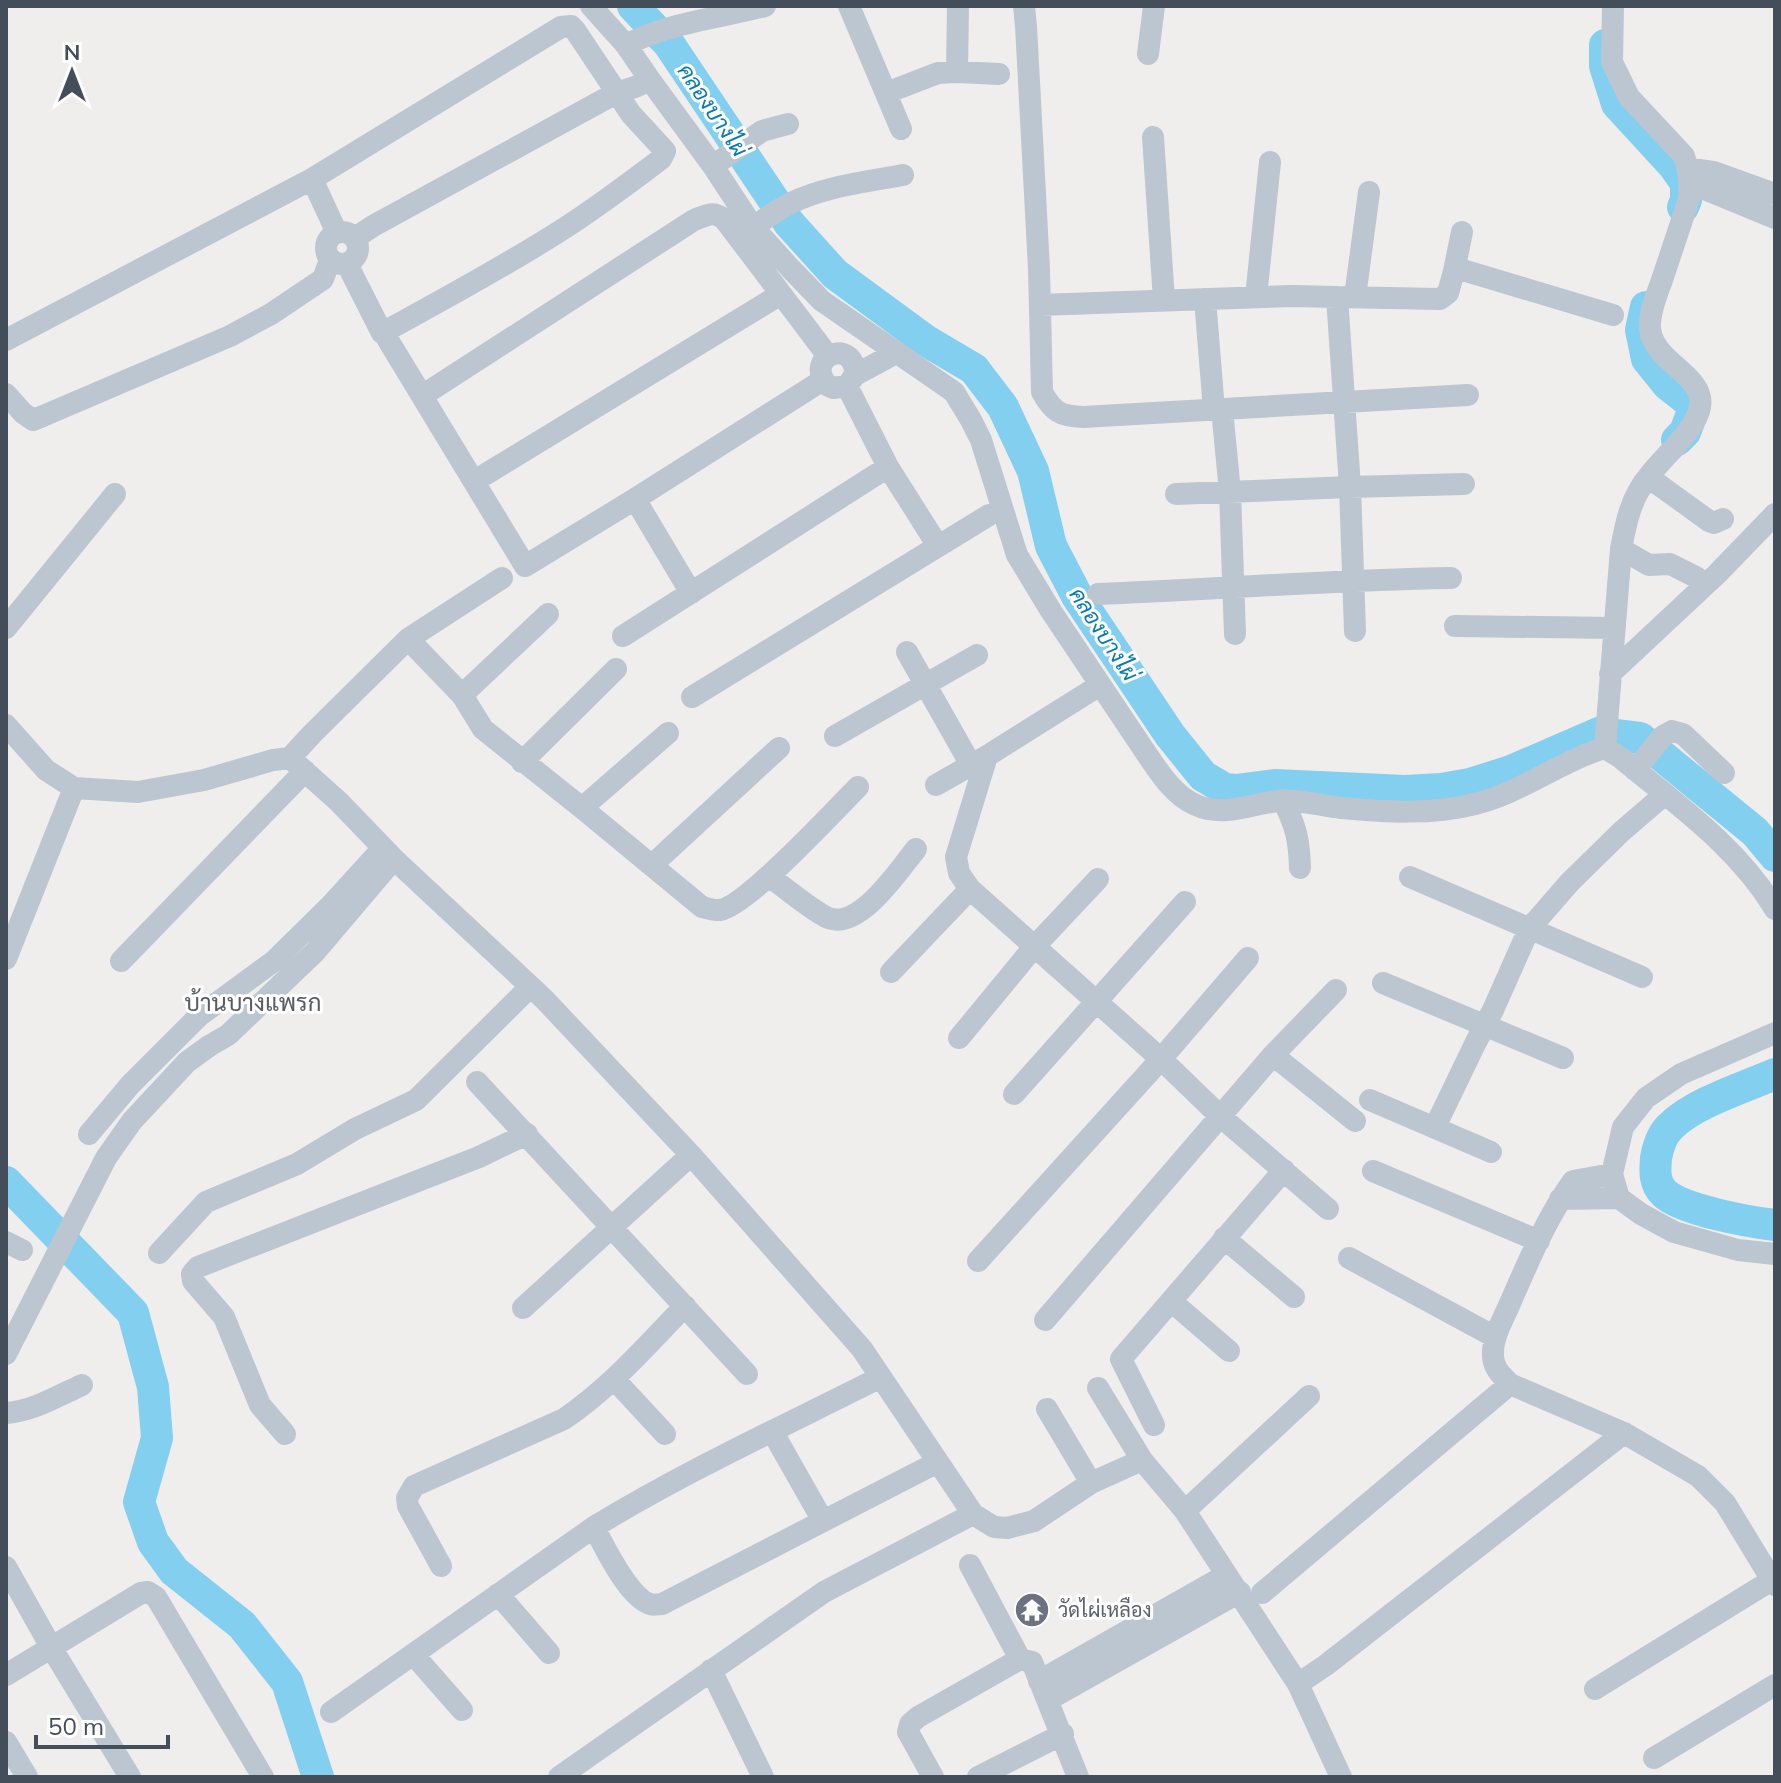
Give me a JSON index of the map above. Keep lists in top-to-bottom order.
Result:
{
  "districts": ["บ้านบางแพรก"],
  "water": ["คลองบางไผ่"],
  "places": {
    "temple": ["วัดไผ่เหลือง"]
  },
  "scale_bar": "50 m",
  "north": "top"
}
